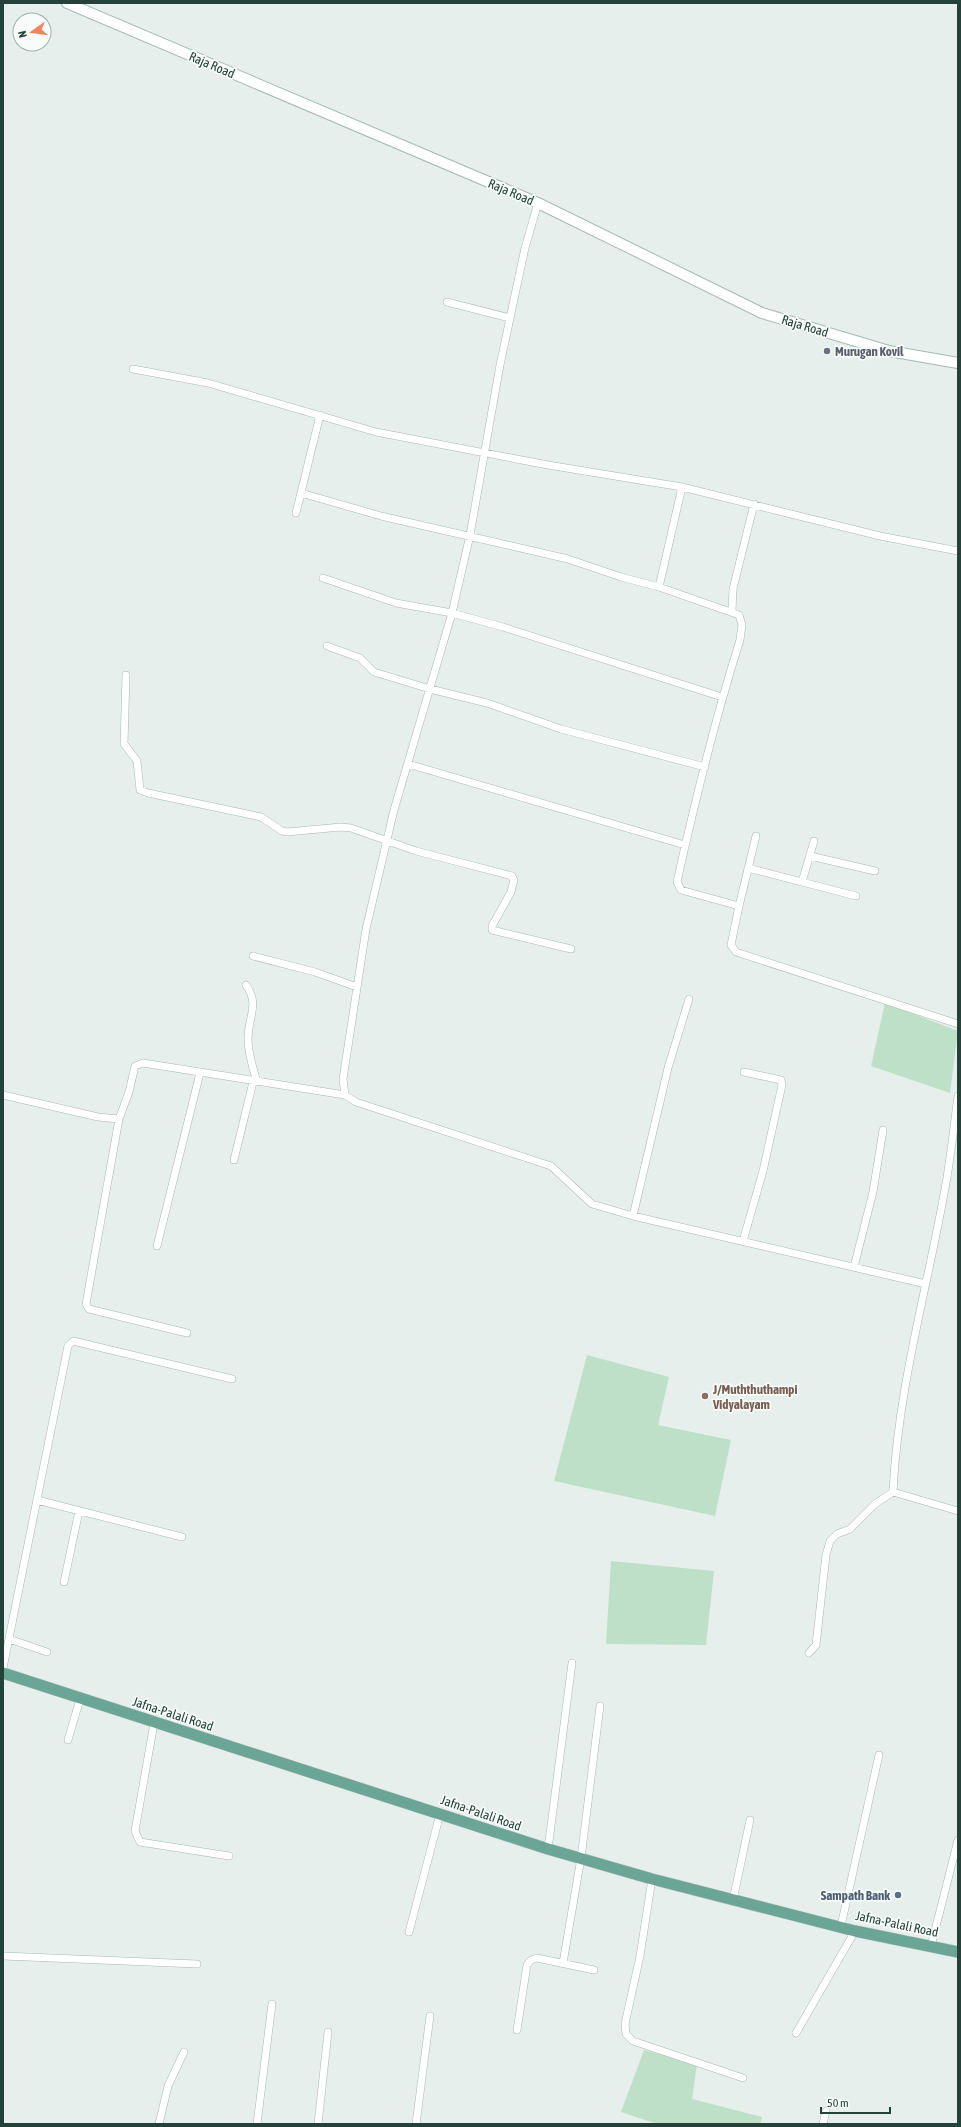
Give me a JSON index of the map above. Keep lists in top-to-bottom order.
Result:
{
  "streets": {
    "main road": ["Jafna-Palali Road"],
    "street": ["Raja Road"]
  },
  "places": ["Murugan Kovil", "J/Muththuthampi Vidyalayam", "Sampath Bank"],
  "scale_bar": "50 m",
  "north": "left"
}
